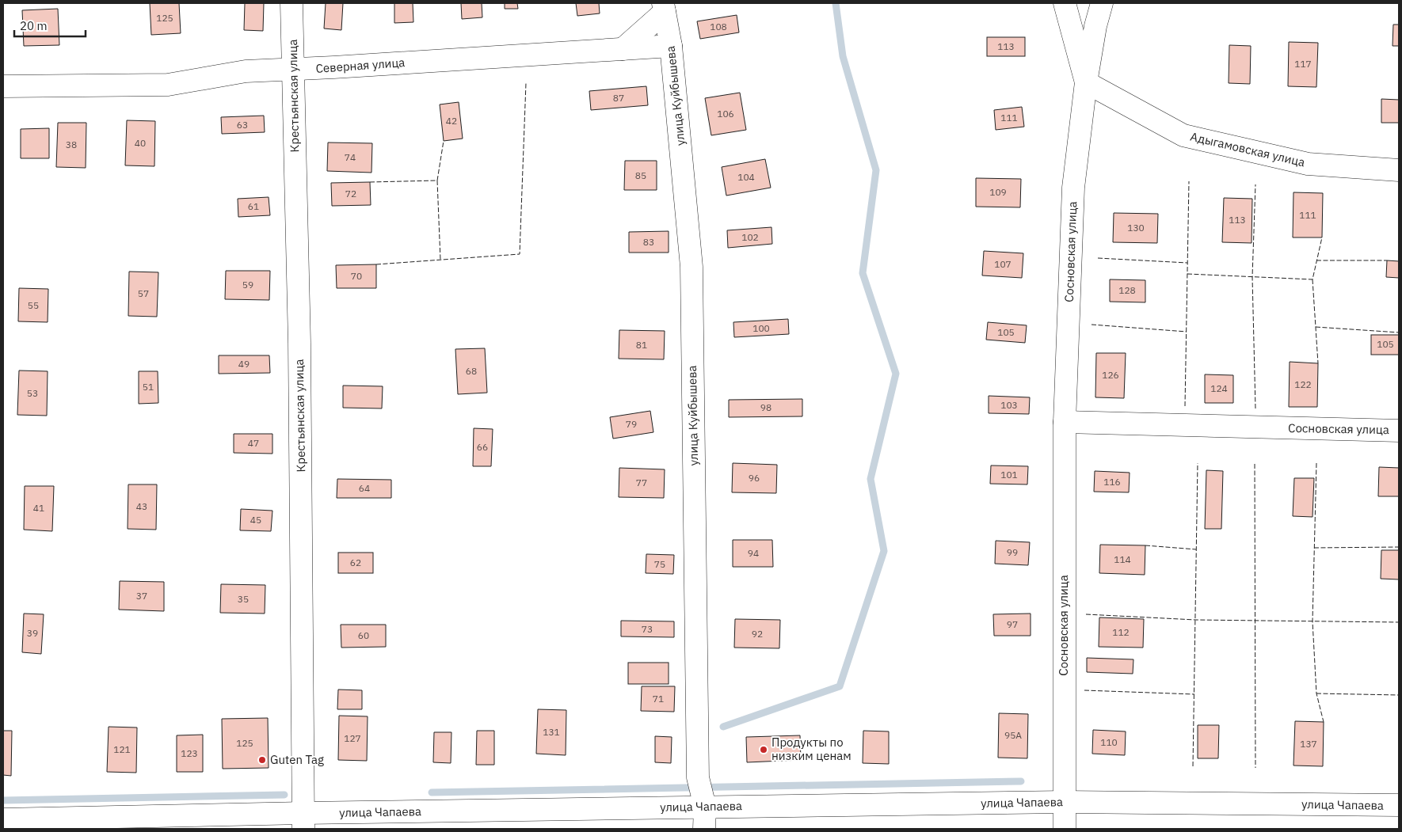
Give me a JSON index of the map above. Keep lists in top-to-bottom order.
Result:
{
  "streets": {
    "street": [
      "Северная улица",
      "Крестьянская улица",
      "улица Куйбышева",
      "Адыгамовская улица",
      "Сосновская улица",
      "улица Чапаева"
    ]
  },
  "crossings": [
    ["Северная улица", "Крестьянская улица"],
    ["Северная улица", "улица Куйбышева"],
    ["Крестьянская улица", "улица Чапаева"],
    ["улица Куйбышева", "улица Чапаева"],
    ["Адыгамовская улица", "Сосновская улица"],
    ["Сосновская улица", "улица Чапаева"]
  ],
  "places": ["Продукты по низким ценам", "Guten Tag"],
  "house_numbers": [
    "125",
    "108",
    "113",
    "117",
    "87",
    "106",
    "111",
    "42",
    "63",
    "40",
    "38",
    "74",
    "85",
    "104",
    "109",
    "72",
    "61",
    "111",
    "113",
    "130",
    "102",
    "83",
    "107",
    "70",
    "59",
    "128",
    "57",
    "55",
    "100",
    "105",
    "105",
    "81",
    "49",
    "68",
    "126",
    "122",
    "51",
    "124",
    "53",
    "103",
    "98",
    "79",
    "47",
    "66",
    "101",
    "96",
    "116",
    "77",
    "64",
    "43",
    "41",
    "45",
    "99",
    "94",
    "114",
    "62",
    "75",
    "37",
    "35",
    "97",
    "73",
    "112",
    "39",
    "92",
    "60",
    "71",
    "131",
    "95А",
    "127",
    "110",
    "125",
    "137",
    "121",
    "123"
  ],
  "scale_bar": "20 m"
}
